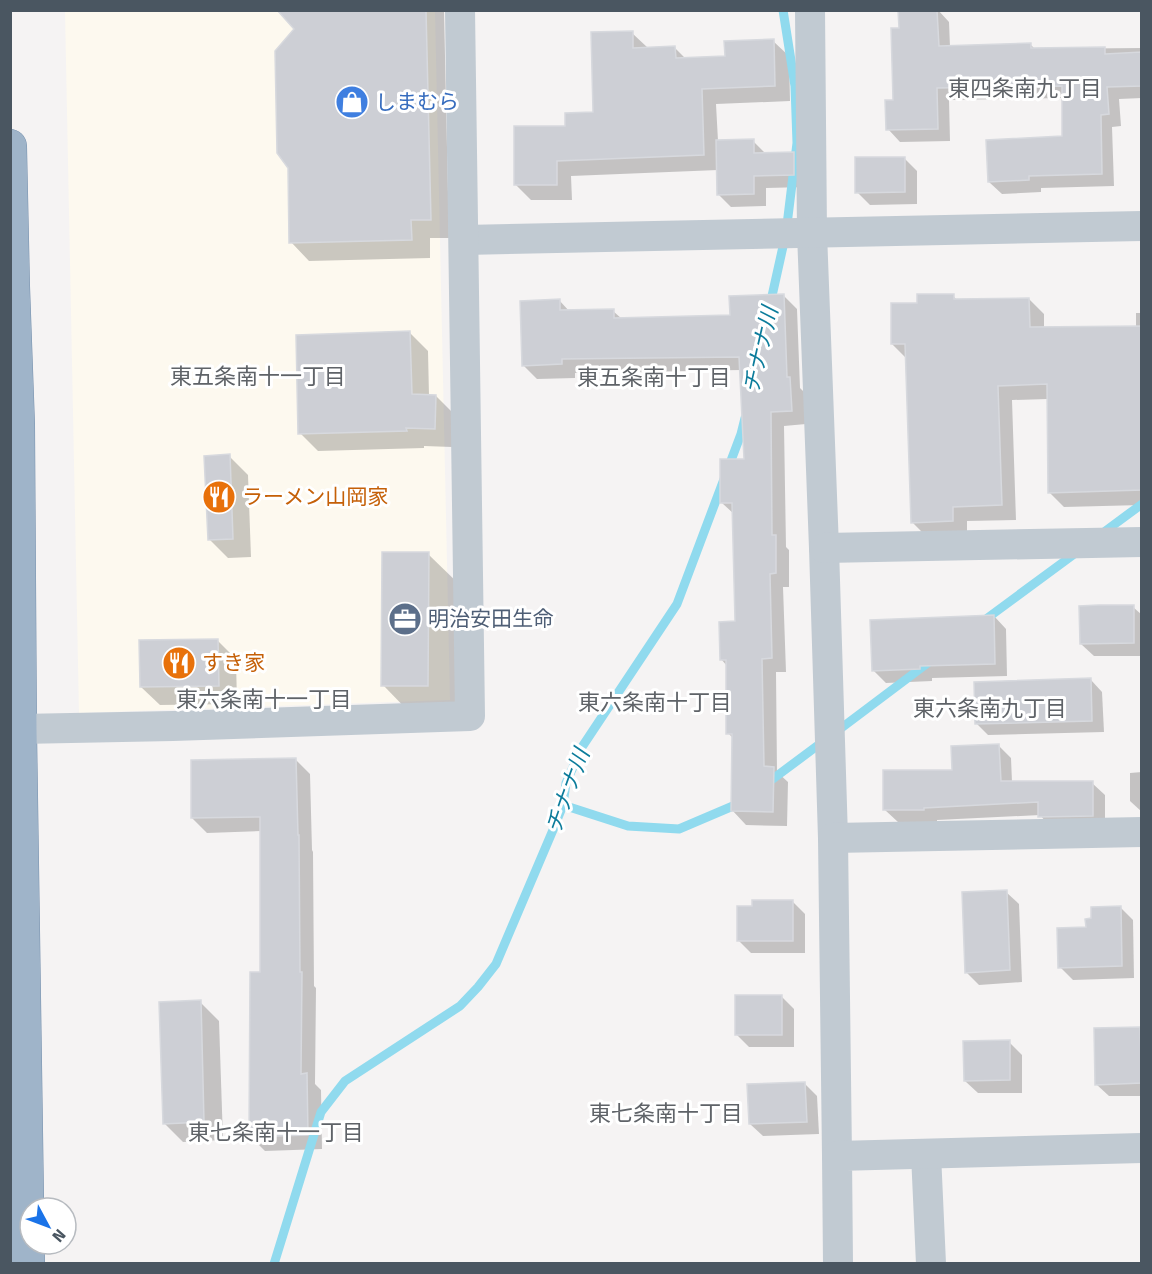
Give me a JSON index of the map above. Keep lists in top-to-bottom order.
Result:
{
  "districts": [
    "東四条南九丁目",
    "東五条南十一丁目",
    "東五条南十丁目",
    "東六条南十一丁目",
    "東六条南十丁目",
    "東六条南九丁目",
    "東七条南十丁目",
    "東七条南十一丁目"
  ],
  "water": ["チナナ川"],
  "places": {
    "shop": ["しまむら"],
    "restaurant": ["ラーメン山岡家", "すき家"],
    "office": ["明治安田生命"]
  },
  "north": "bottom right"
}
